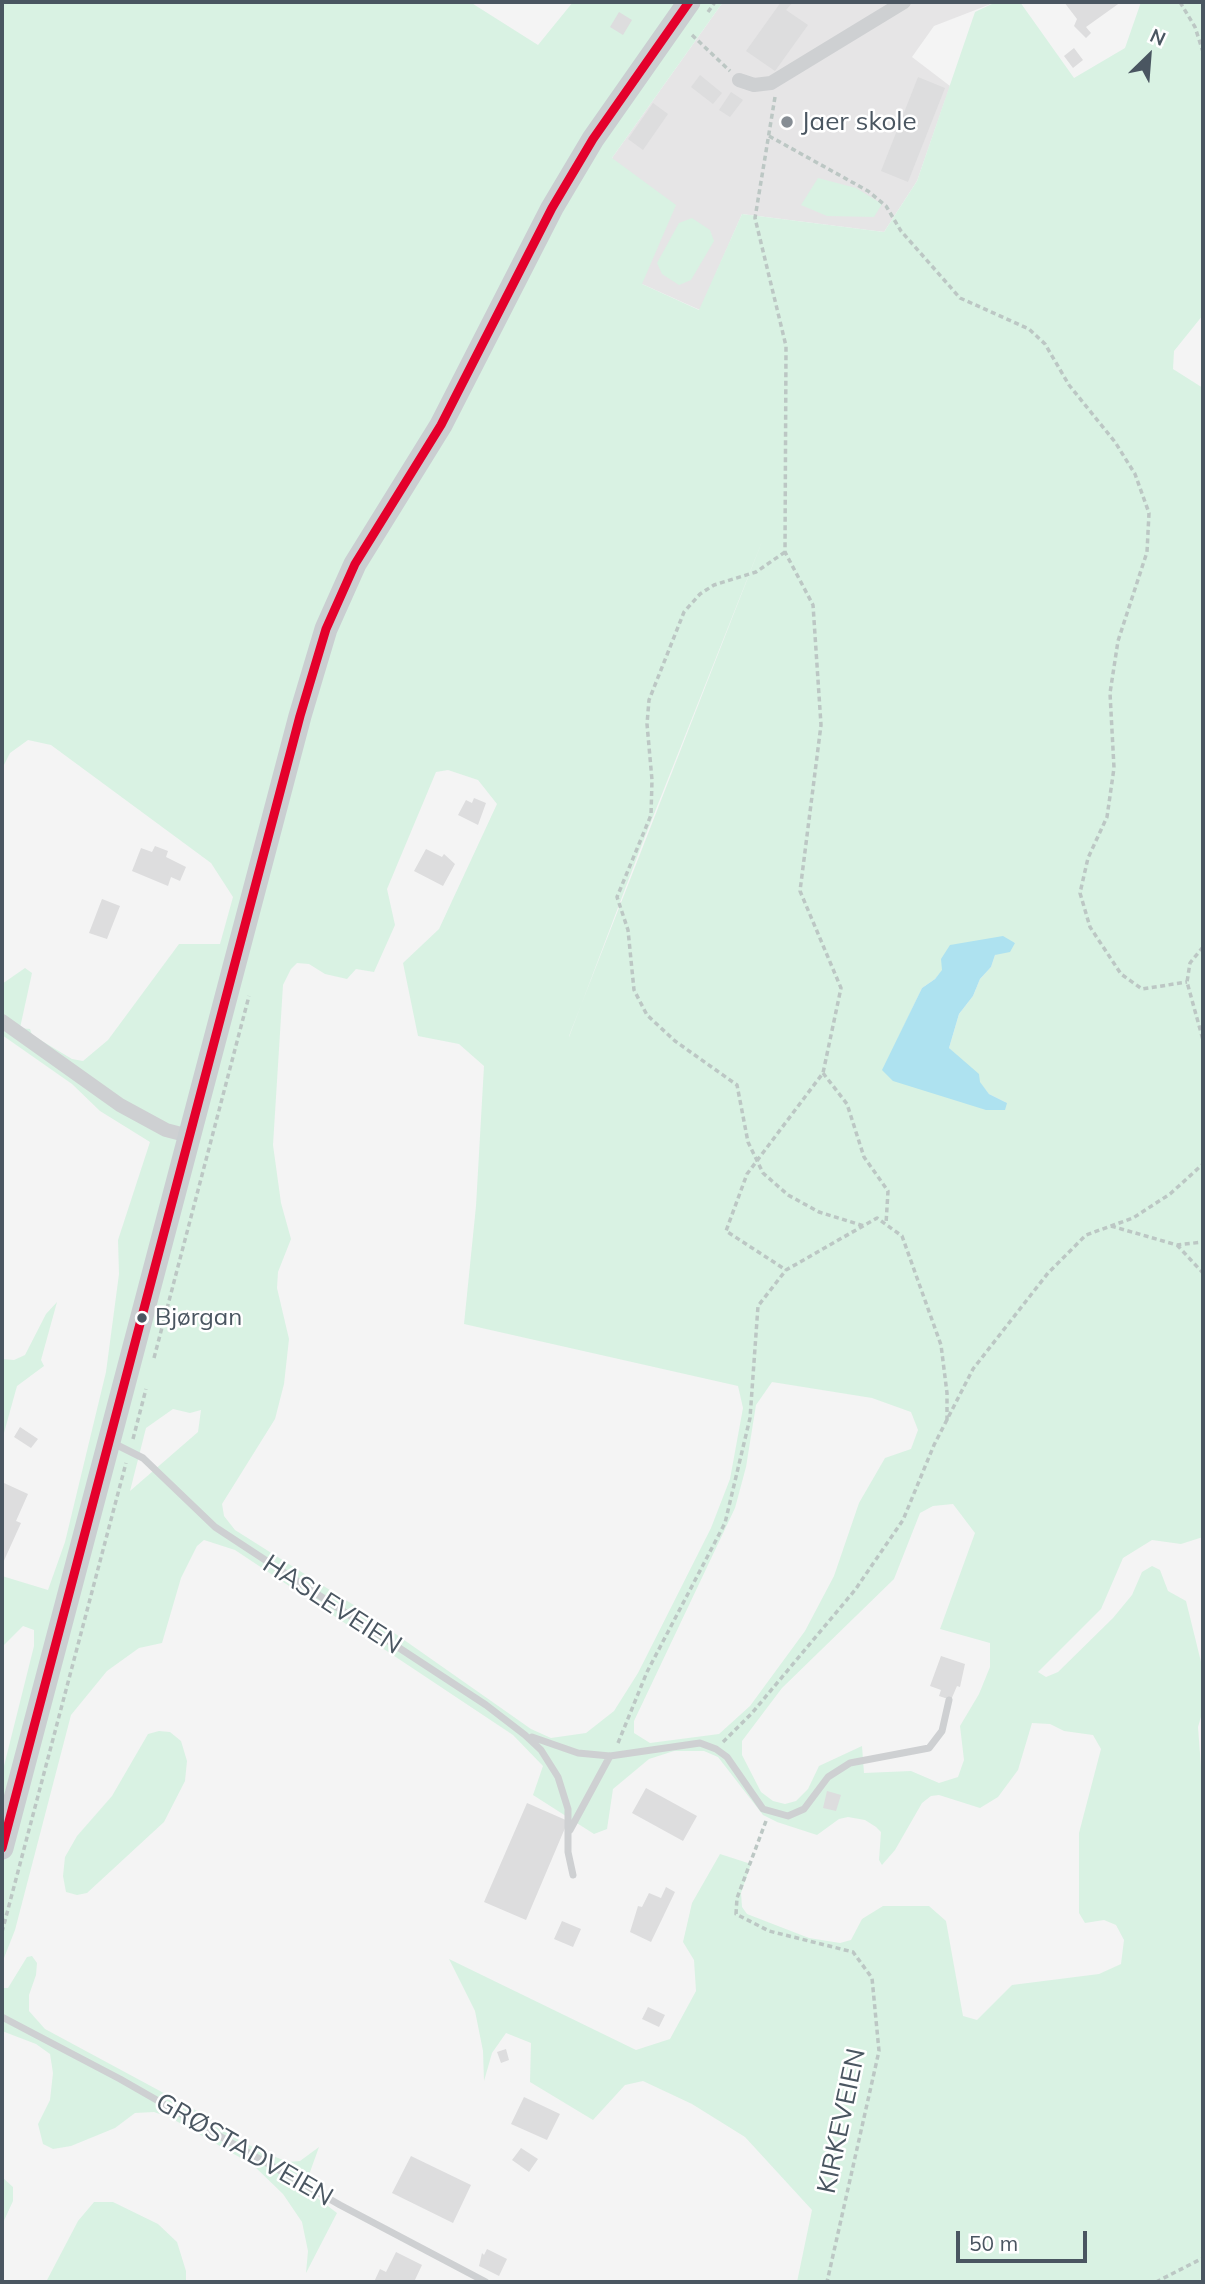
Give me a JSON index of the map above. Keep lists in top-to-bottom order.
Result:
{
  "streets": {
    "lane": ["HASLEVEIEN", "GRØSTADVEIEN"],
    "path": ["KIRKEVEIEN"]
  },
  "places": ["Jaer skole", "Bjørgan"],
  "scale_bar": "50 m",
  "north": "top right"
}
